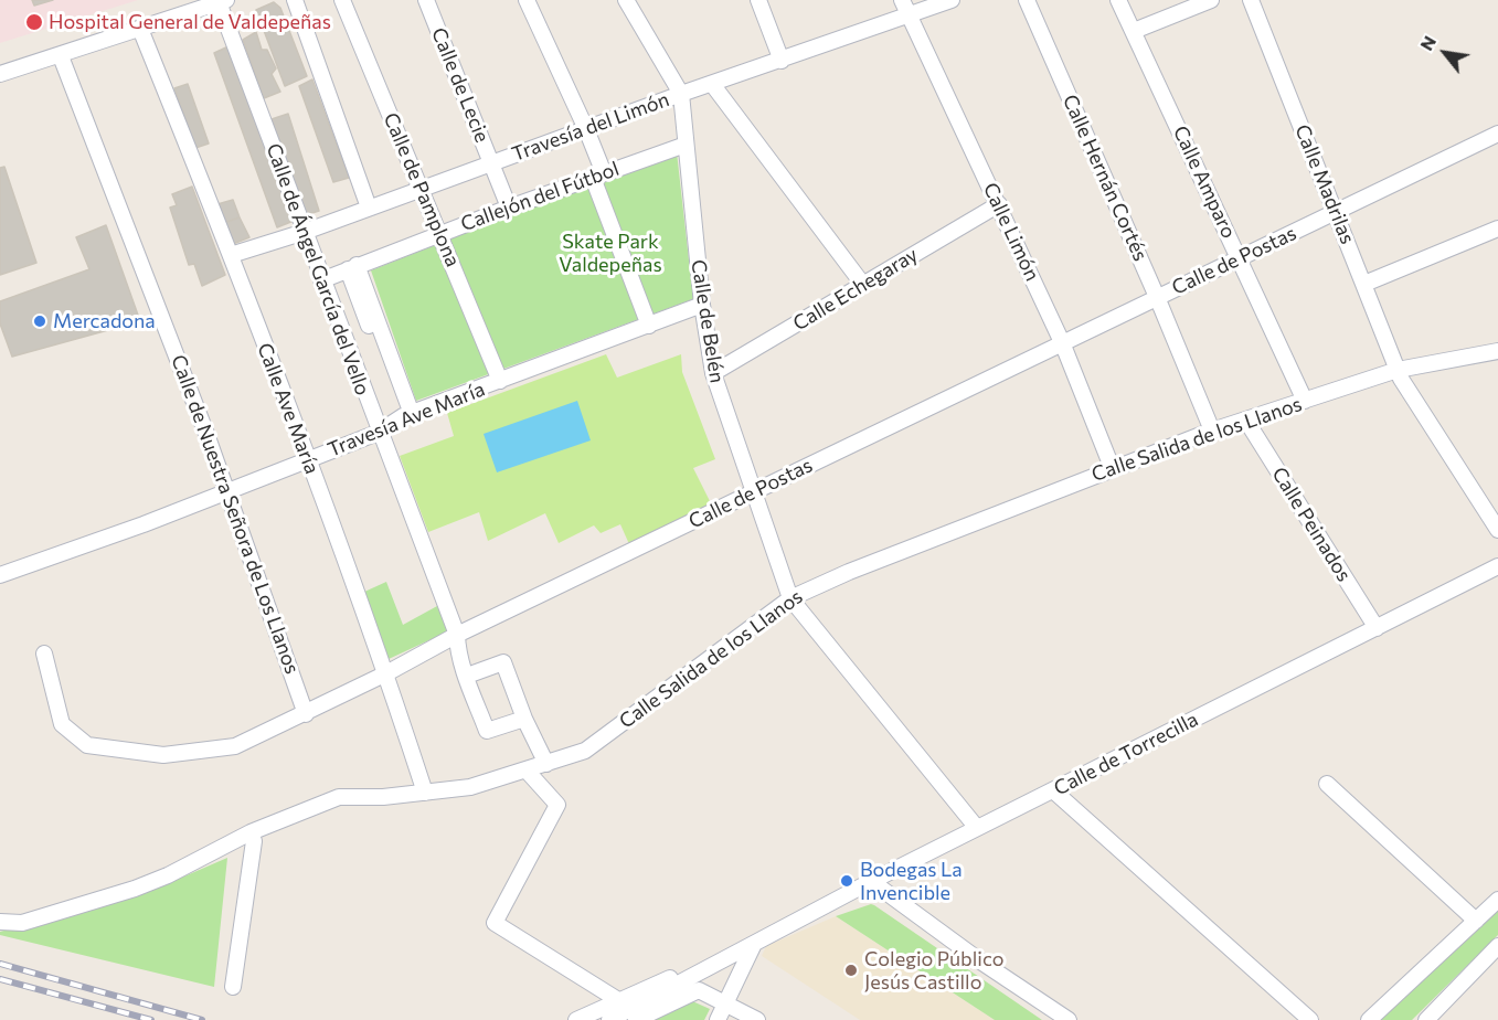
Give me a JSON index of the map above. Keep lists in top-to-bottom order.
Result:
{
  "streets": {
    "street": [
      "Calle de Lecie",
      "Travesía del Limón",
      "Calle Hernán Cortés",
      "Calle Amparo",
      "Calle Madrilas",
      "Calle de Pamplona",
      "Callejón del Fútbol",
      "Calle Limón",
      "Calle de Postas",
      "Calle de Ángel García del Vello",
      "Calle Echegaray",
      "Calle de Belén",
      "Calle Ave María",
      "Travesía Ave María",
      "Calle Salida de los Llanos",
      "Calle de Nuestra Señora de Los Llanos",
      "Calle Peinados",
      "Calle de Torrecilla"
    ]
  },
  "crossings": [
    ["Calle de Lecie", "Travesía del Limón"],
    ["Calle de Lecie", "Callejón del Fútbol"],
    ["Travesía del Limón", "Calle de Pamplona"],
    ["Travesía del Limón", "Calle Limón"],
    ["Travesía del Limón", "Calle de Ángel García del Vello"],
    ["Travesía del Limón", "Calle de Belén"],
    ["Travesía del Limón", "Calle Ave María"],
    ["Calle Hernán Cortés", "Calle de Postas"],
    ["Calle Hernán Cortés", "Calle Salida de los Llanos"],
    ["Calle Amparo", "Calle de Postas"],
    ["Calle Amparo", "Calle Salida de los Llanos"],
    ["Calle Madrilas", "Calle de Postas"],
    ["Calle Madrilas", "Calle Salida de los Llanos"],
    ["Calle de Pamplona", "Callejón del Fútbol"],
    ["Calle de Pamplona", "Travesía Ave María"],
    ["Callejón del Fútbol", "Calle de Ángel García del Vello"],
    ["Callejón del Fútbol", "Calle de Belén"],
    ["Calle Limón", "Calle de Postas"],
    ["Calle Limón", "Calle Echegaray"],
    ["Calle Limón", "Calle Salida de los Llanos"],
    ["Calle de Postas", "Calle de Ángel García del Vello"],
    ["Calle de Postas", "Calle de Belén"],
    ["Calle de Postas", "Calle Ave María"],
    ["Calle de Postas", "Calle de Nuestra Señora de Los Llanos"],
    ["Calle de Ángel García del Vello", "Travesía Ave María"],
    ["Calle Echegaray", "Calle de Belén"],
    ["Calle de Belén", "Travesía Ave María"],
    ["Calle de Belén", "Calle Salida de los Llanos"],
    ["Calle de Belén", "Calle de Torrecilla"],
    ["Calle Ave María", "Travesía Ave María"],
    ["Calle Ave María", "Calle Salida de los Llanos"],
    ["Travesía Ave María", "Calle de Nuestra Señora de Los Llanos"],
    ["Calle Salida de los Llanos", "Calle Peinados"],
    ["Calle Peinados", "Calle de Torrecilla"]
  ],
  "parks": ["Skate Park Valdepeñas"],
  "places": [
    "Hospital General de Valdepeñas",
    "Mercadona",
    "Bodegas La Invencible",
    "Colegio Público Jesús Castillo"
  ],
  "north": "top left"
}
